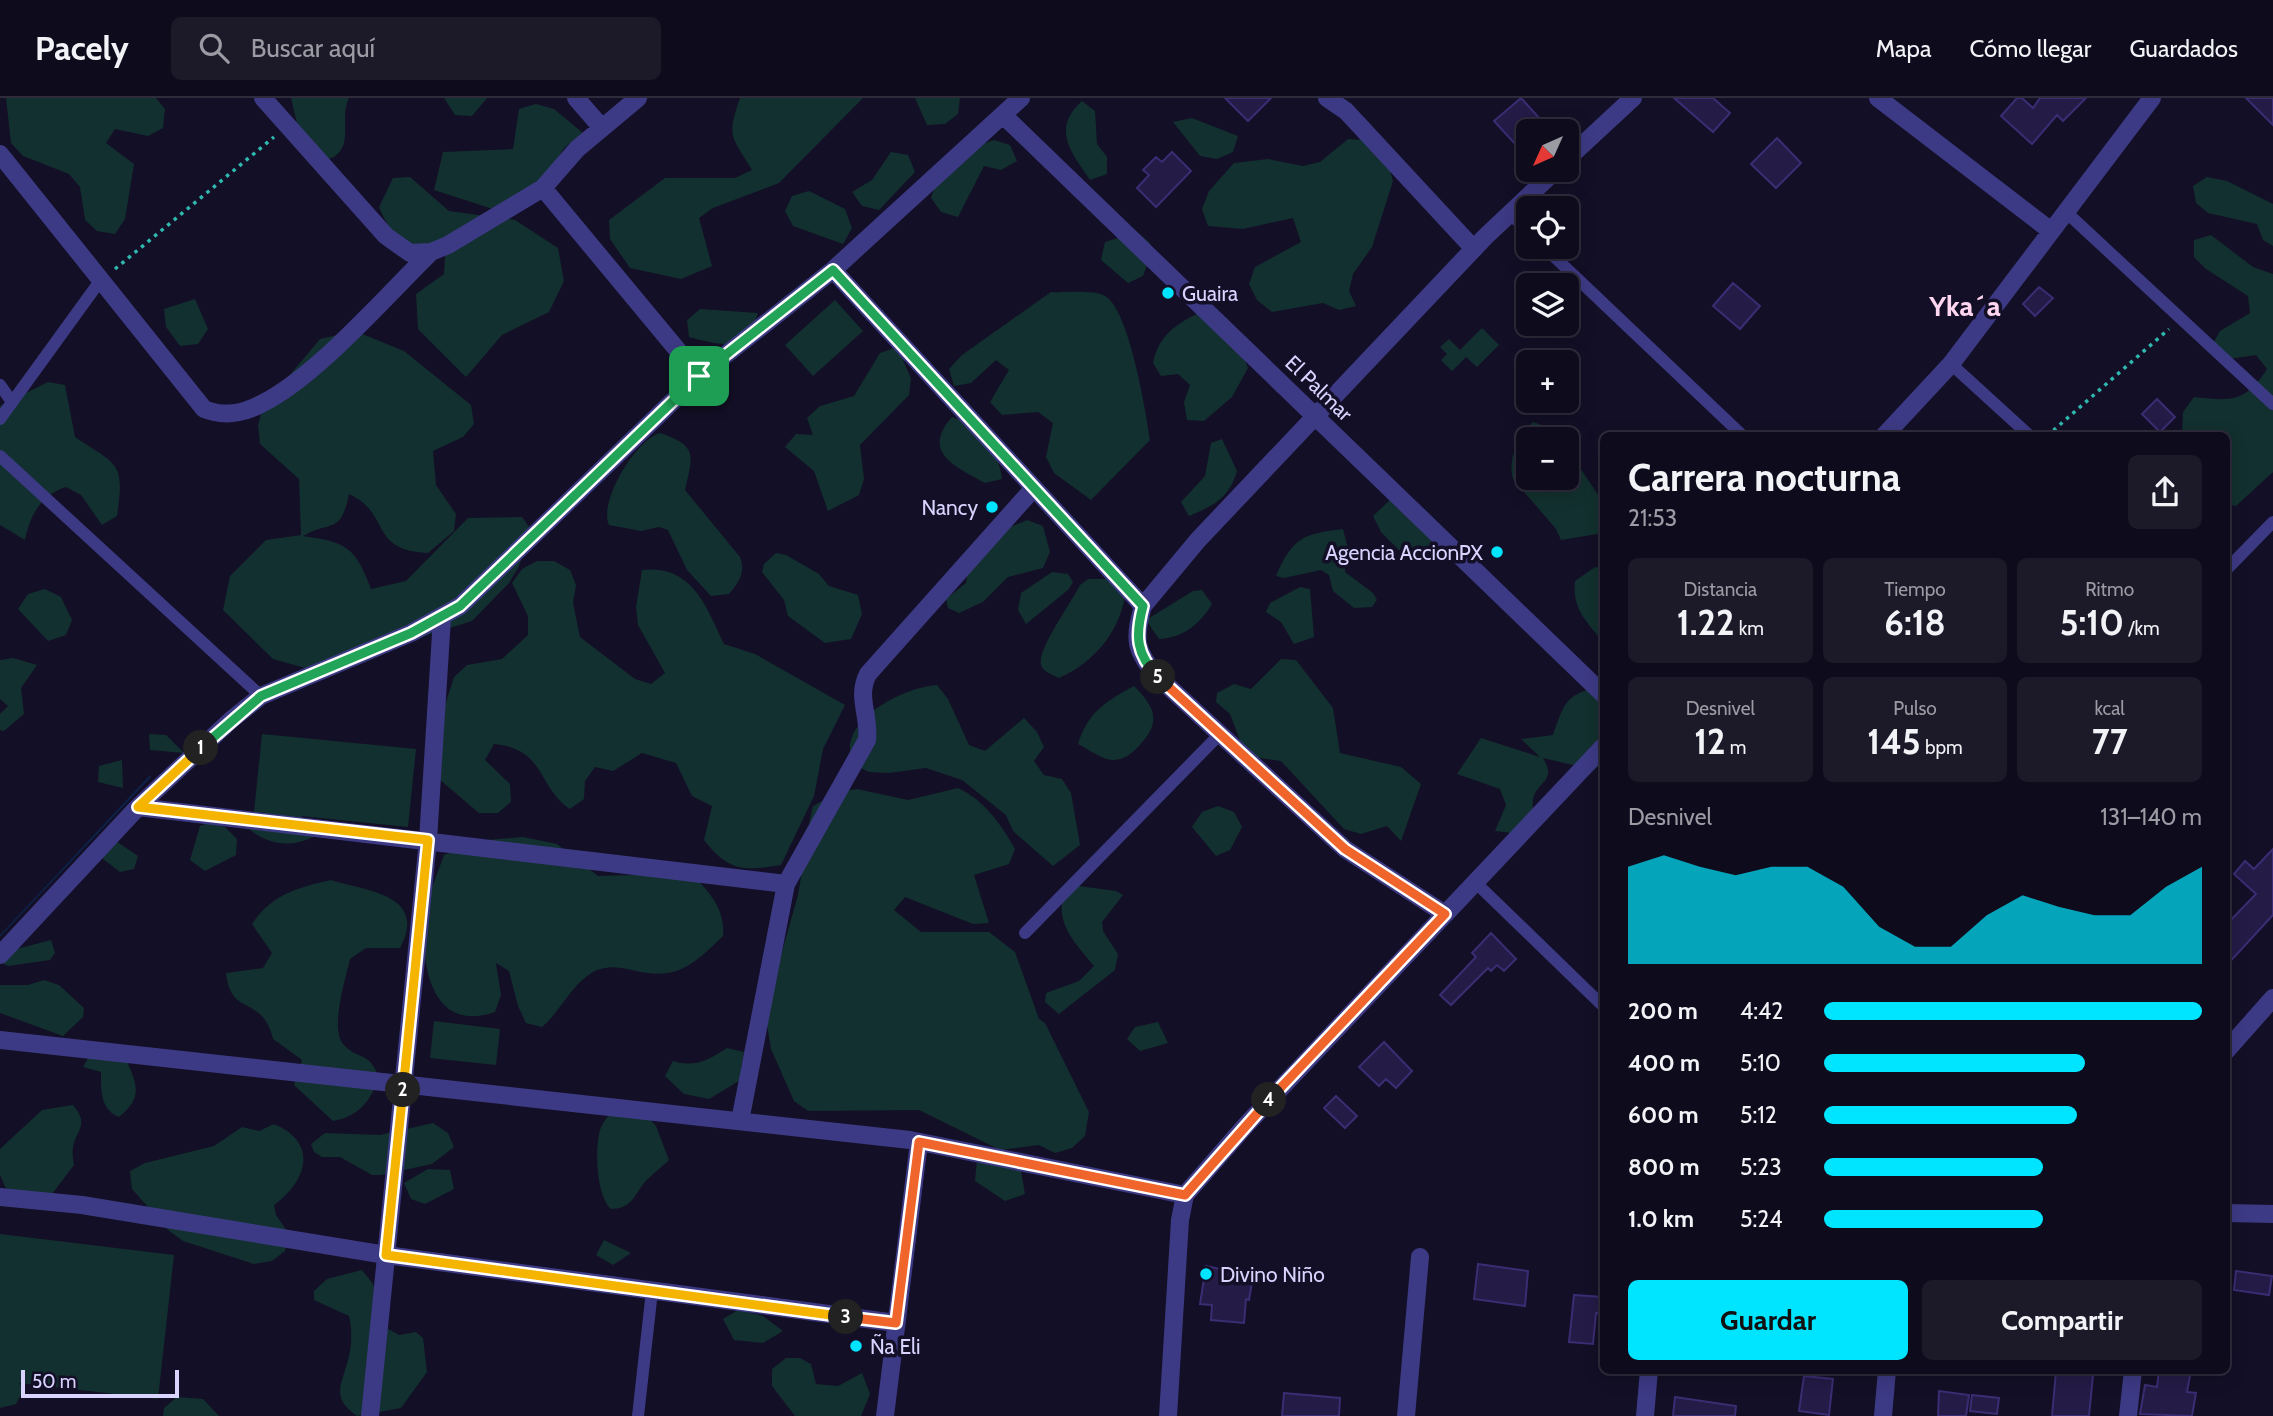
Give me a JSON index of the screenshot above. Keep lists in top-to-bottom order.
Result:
{
  "streets": {
    "street": ["El Palmar"]
  },
  "districts": ["Yka´a"],
  "places": [
    "Guaira",
    "Nancy",
    "Agencia AccionPX",
    "Divino Niño",
    "Ña Eli"
  ],
  "scale_bar": "50 m",
  "north": "bottom left",
  "page": {
    "header": "Pacely",
    "search": "Buscar aquí",
    "nav": ["Mapa", "Cómo llegar", "Guardados"],
    "map_buttons": ["+", "−"],
    "heading": ["Carrera nocturna", "21:53"],
    "stats": [
      ["Distancia", "1.22 km"],
      ["Tiempo", "6:18"],
      ["Ritmo", "5:10 /km"],
      ["Desnivel", "12 m"],
      ["Pulso", "145 bpm"],
      ["kcal", "77"]
    ],
    "pins": [
      "5",
      "1",
      "2",
      "4",
      "3"
    ],
    "chart": ["Desnivel", "131–140 m"],
    "list": [
      {
        "name": "200 m",
        "note": "4:42"
      },
      {
        "name": "400 m",
        "note": "5:10"
      },
      {
        "name": "600 m",
        "note": "5:12"
      },
      {
        "name": "800 m",
        "note": "5:23"
      },
      {
        "name": "1.0 km",
        "note": "5:24"
      }
    ],
    "buttons": ["Guardar", "Compartir"],
    "scale": "50 m"
  }
}
